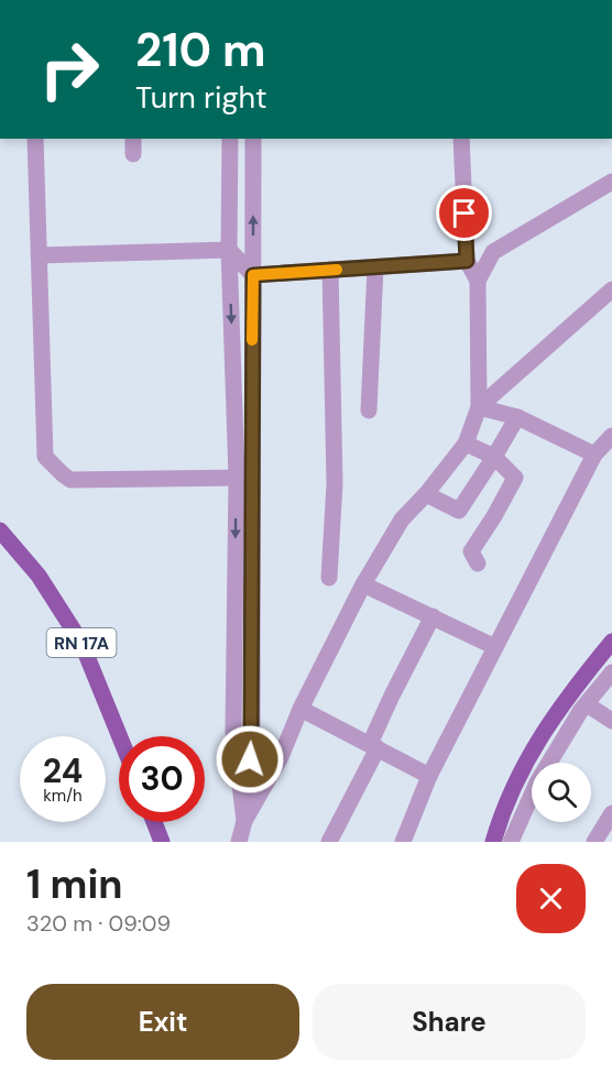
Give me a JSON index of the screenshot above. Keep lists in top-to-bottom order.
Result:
{
  "streets": {
    "main road": ["RN 17A"]
  },
  "page": {
    "turn": ["210 m", "Turn right"],
    "speed": "24 km/h",
    "limit": "30",
    "heading": ["1 min", "320 m · 09:09"],
    "buttons": ["Exit", "Share"]
  }
}
